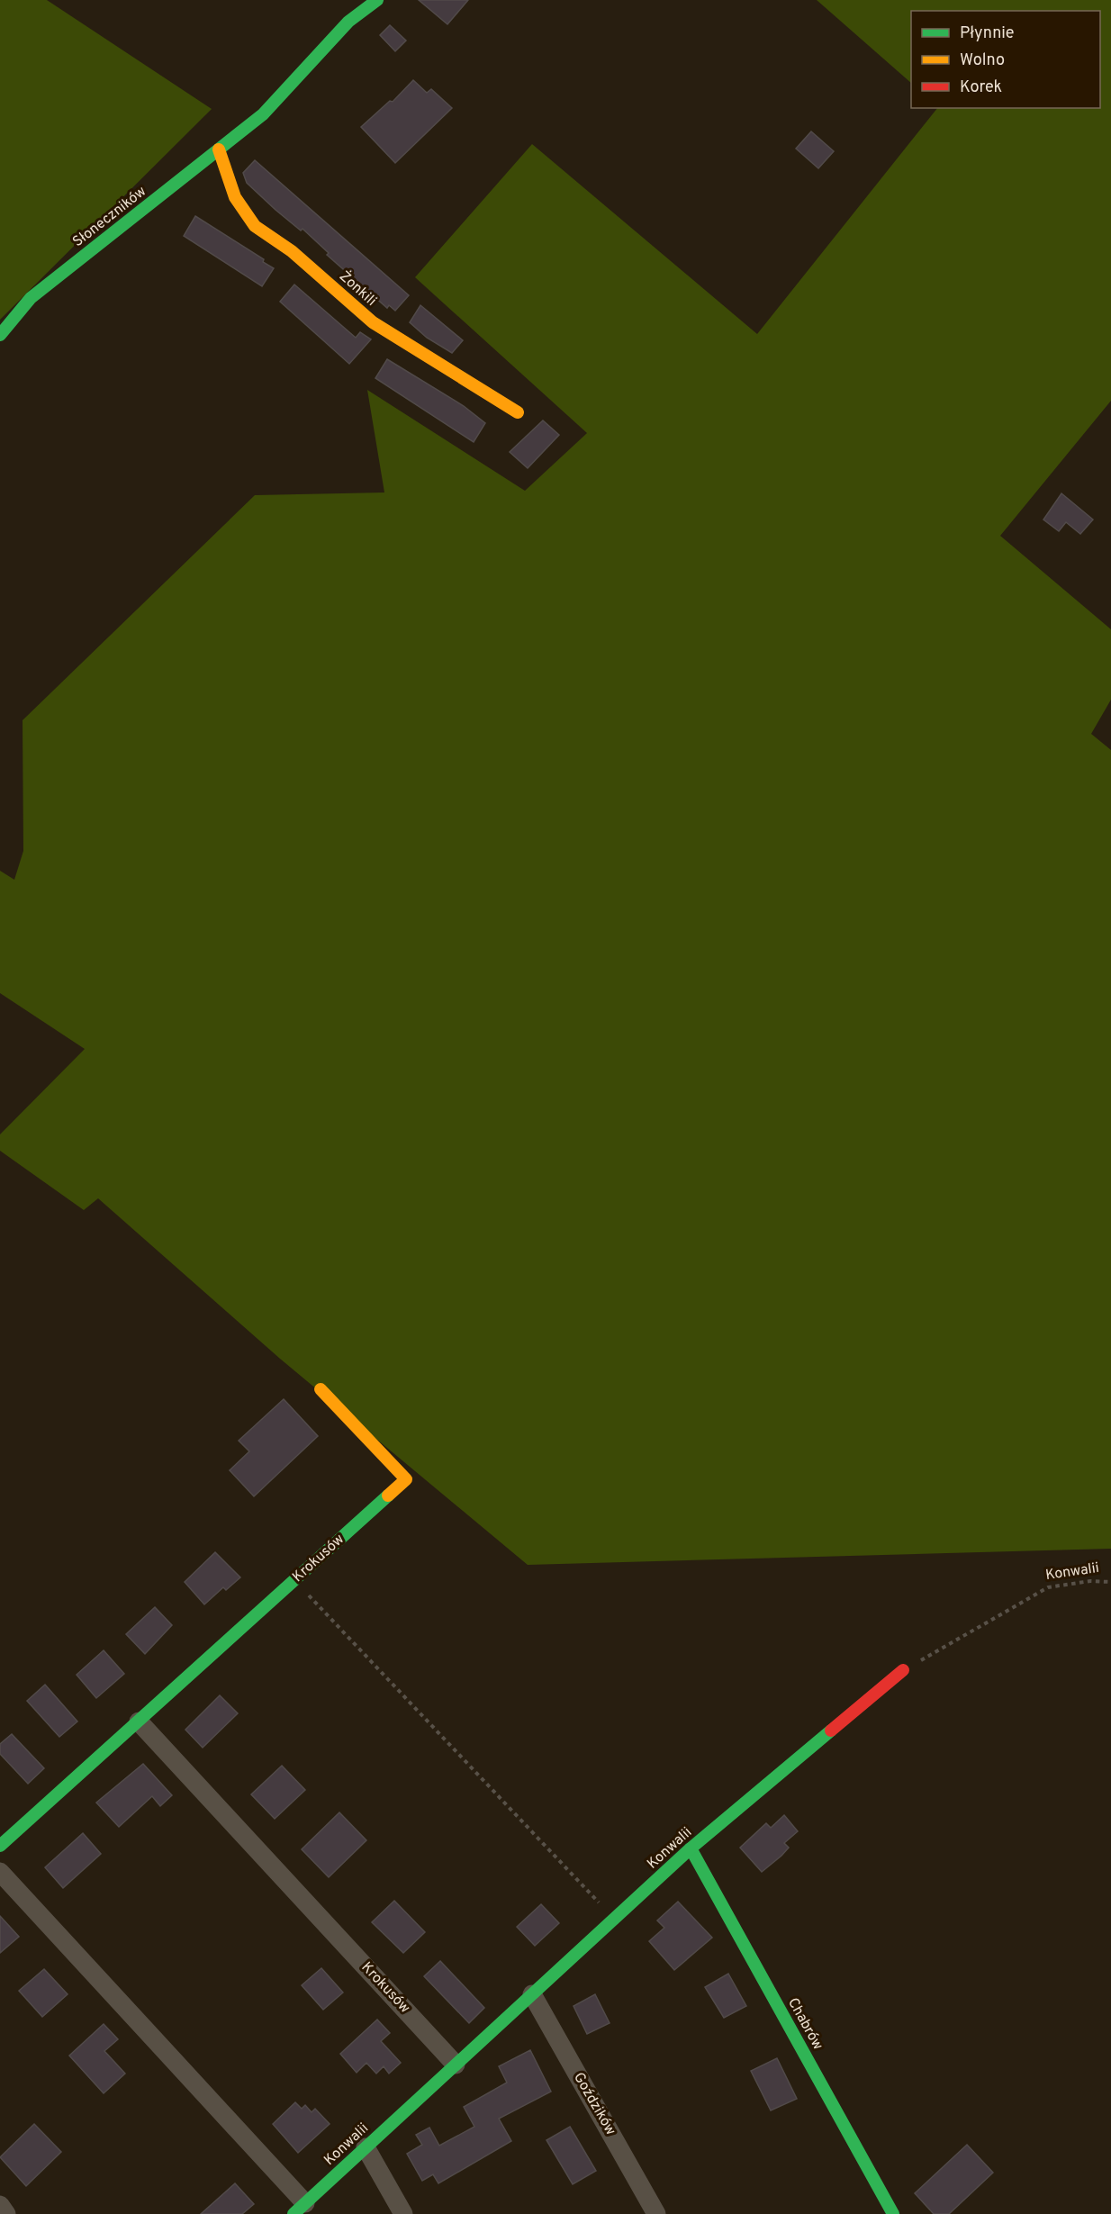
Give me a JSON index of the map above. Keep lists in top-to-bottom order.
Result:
{
  "streets": {
    "street": [
      "Słoneczników",
      "Żonkili",
      "Krokusów",
      "Konwalii",
      "Chabrów",
      "Goździków"
    ]
  },
  "crossings": [
    ["Słoneczników", "Żonkili"],
    ["Krokusów", "Konwalii"],
    ["Konwalii", "Chabrów"],
    ["Konwalii", "Goździków"]
  ],
  "legend": ["Płynnie", "Wolno", "Korek"]
}
